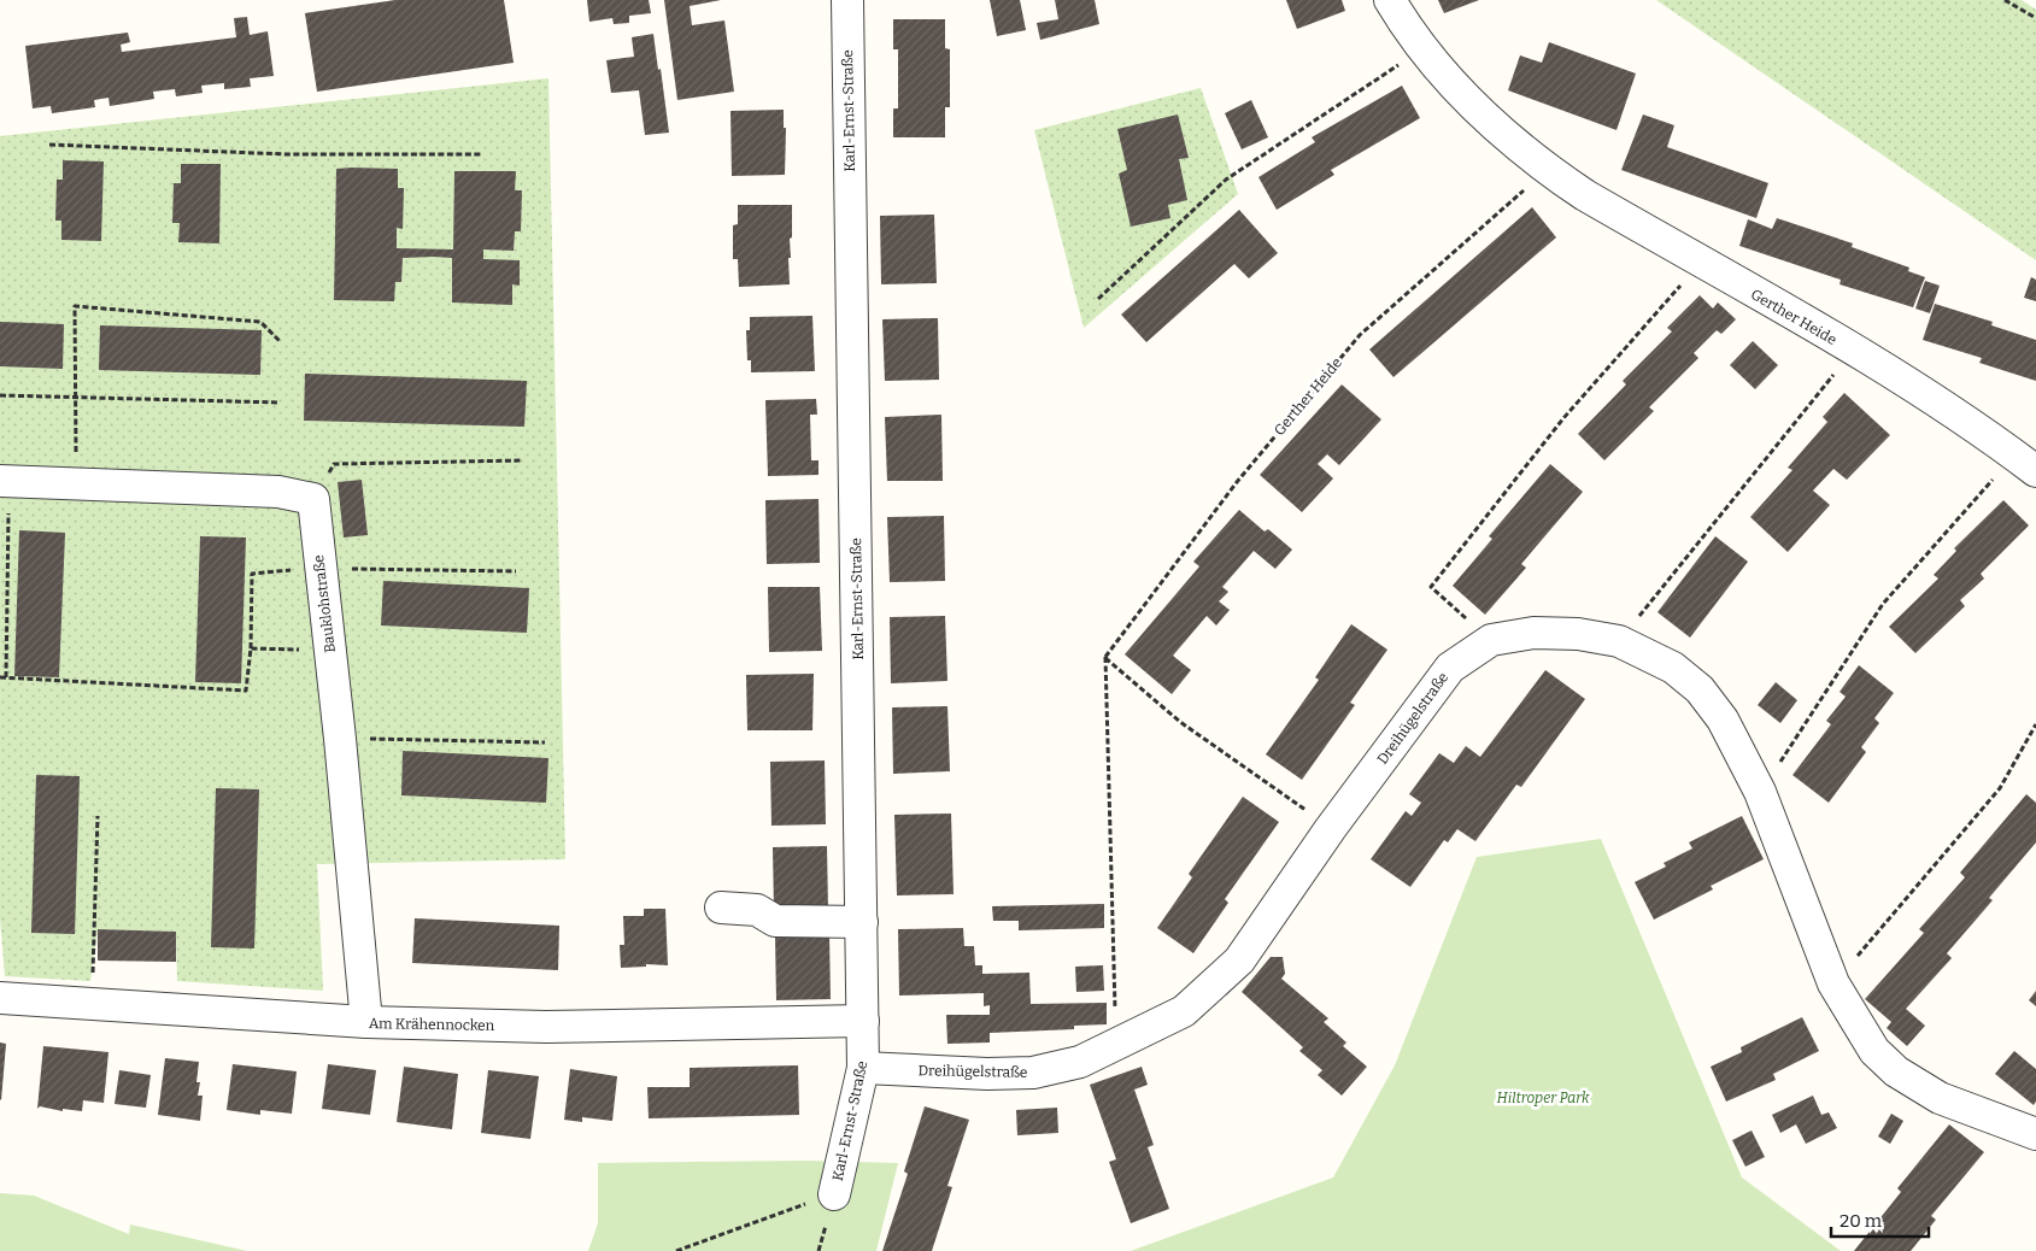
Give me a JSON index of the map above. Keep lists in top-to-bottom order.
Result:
{
  "streets": {
    "street": [
      "Karl-Ernst-Straße",
      "Gerther Heide",
      "Bauklohstraße",
      "Dreihügelstraße",
      "Am Krähennocken"
    ]
  },
  "crossings": [
    ["Karl-Ernst-Straße", "Dreihügelstraße"],
    ["Karl-Ernst-Straße", "Am Krähennocken"],
    ["Bauklohstraße", "Am Krähennocken"]
  ],
  "parks": ["Hiltroper Park"],
  "scale_bar": "20 m"
}
